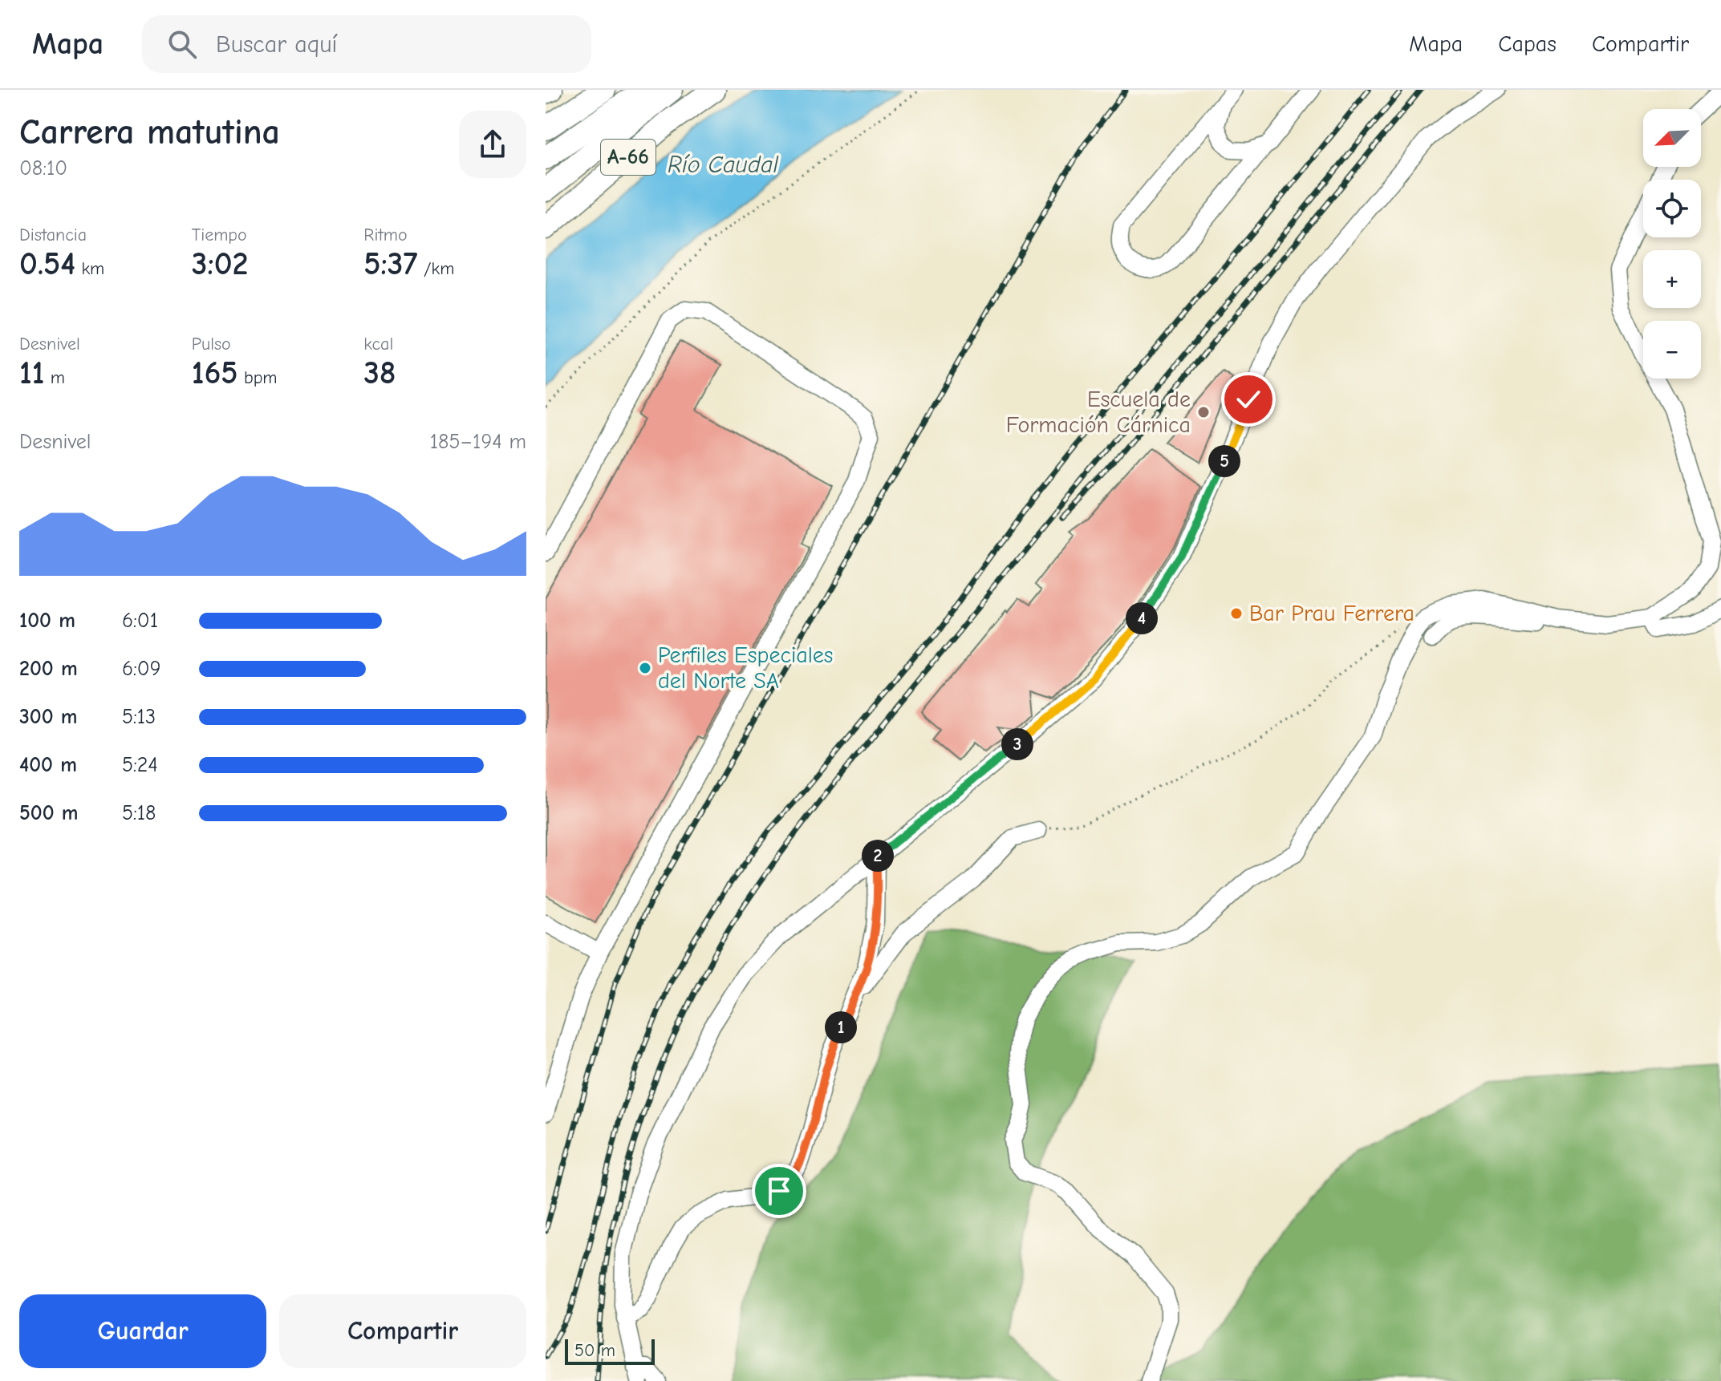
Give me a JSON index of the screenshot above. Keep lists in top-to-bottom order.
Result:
{
  "streets": {
    "highway": ["A-66"]
  },
  "water": ["Río Caudal"],
  "places": ["Escuela de Formación Cárnica", "Bar Prau Ferrera", "Perfiles Especiales del Norte SA"],
  "scale_bar": "50 m",
  "north": "bottom left",
  "page": {
    "header": "Mapa",
    "search": "Buscar aquí",
    "nav": ["Mapa", "Capas", "Compartir"],
    "heading": ["Carrera matutina", "08:10"],
    "map_buttons": ["+", "−"],
    "stats": [
      ["Distancia", "0.54 km"],
      ["Tiempo", "3:02"],
      ["Ritmo", "5:37 /km"],
      ["Desnivel", "11 m"],
      ["Pulso", "165 bpm"],
      ["kcal", "38"]
    ],
    "chart": ["Desnivel", "185–194 m"],
    "pins": [
      "5",
      "4",
      "3",
      "2",
      "1"
    ],
    "list": [
      {
        "name": "100 m",
        "note": "6:01"
      },
      {
        "name": "200 m",
        "note": "6:09"
      },
      {
        "name": "300 m",
        "note": "5:13"
      },
      {
        "name": "400 m",
        "note": "5:24"
      },
      {
        "name": "500 m",
        "note": "5:18"
      }
    ],
    "buttons": ["Guardar", "Compartir"],
    "scale": "50 m"
  }
}
